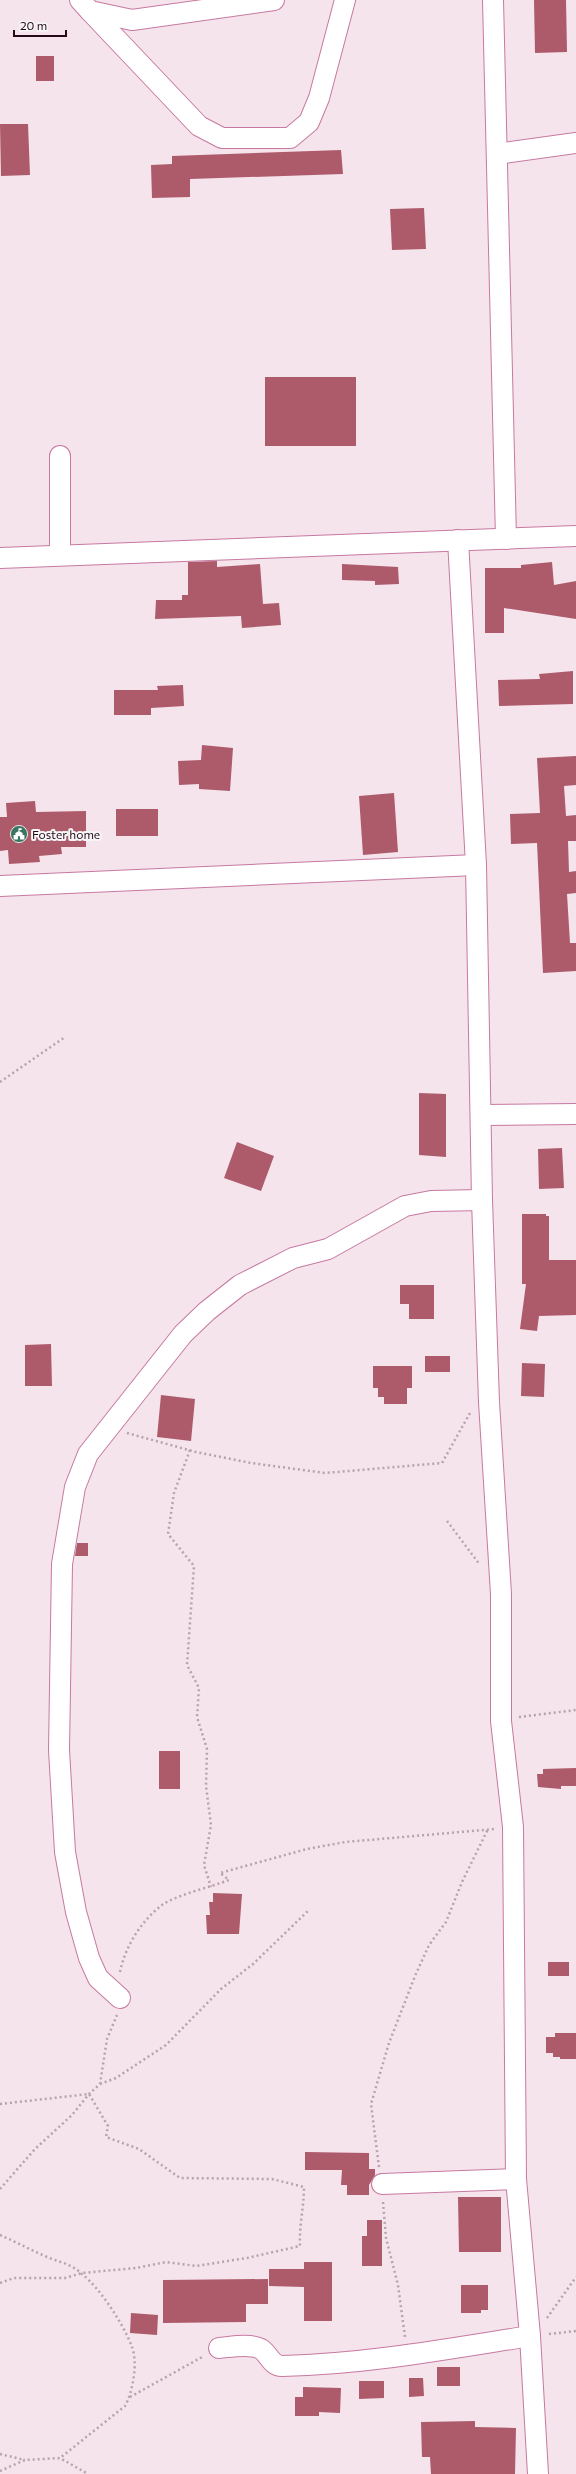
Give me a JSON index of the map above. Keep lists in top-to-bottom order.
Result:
{
  "places": {
    "public building": ["Foster home"]
  },
  "scale_bar": "20 m"
}
